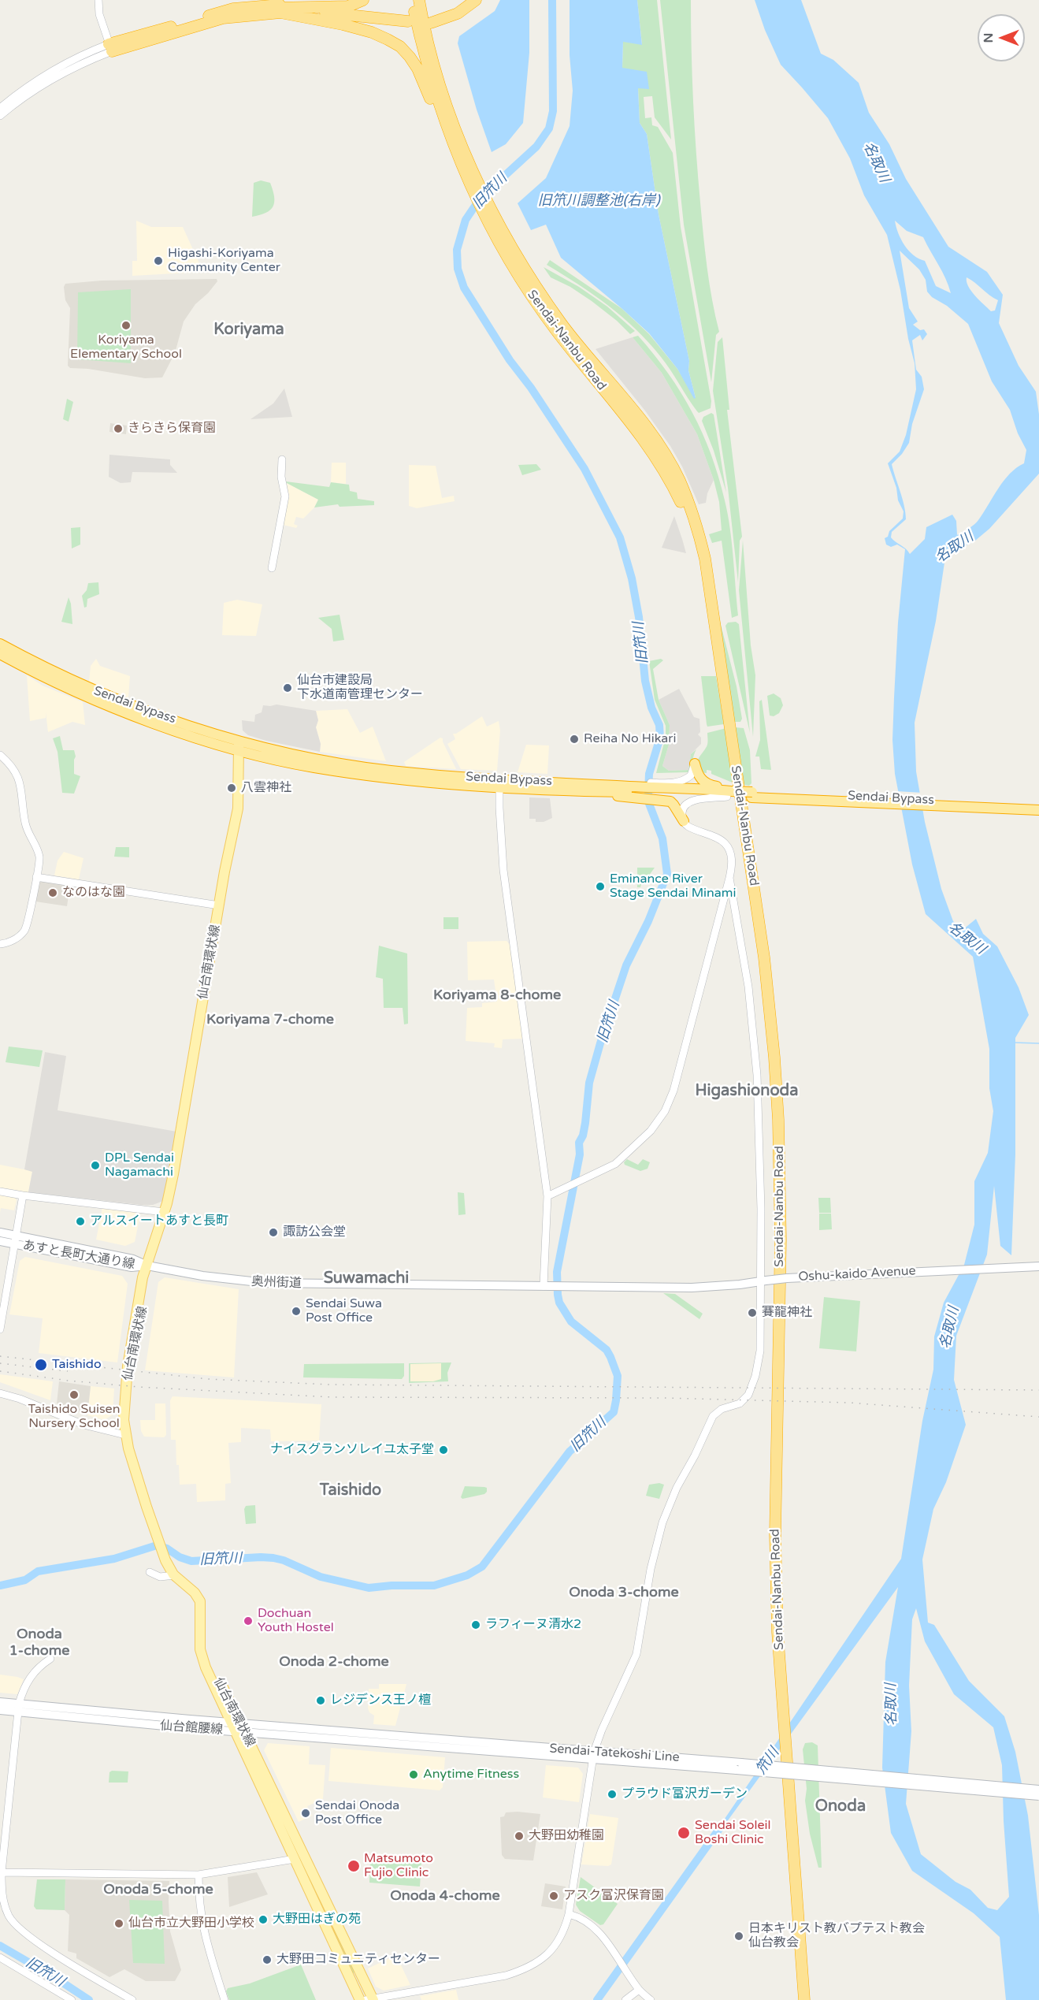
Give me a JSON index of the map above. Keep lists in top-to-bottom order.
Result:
{
  "streets": {
    "highway": ["Sendai-Nanbu Road", "Sendai Bypass"],
    "main road": [
      "仙台南環状線",
      "あすと長町大通り線",
      "Oshu-kaido Avenue",
      "奥州街道",
      "仙台館腰線",
      "Sendai-Tatekoshi Line"
    ]
  },
  "crossings": [
    ["Sendai Bypass", "仙台南環状線"],
    ["仙台南環状線", "あすと長町大通り線"],
    ["仙台南環状線", "奥州街道"],
    ["仙台南環状線", "仙台館腰線"],
    ["仙台南環状線", "Sendai-Tatekoshi Line"],
    ["あすと長町大通り線", "奥州街道"],
    ["Oshu-kaido Avenue", "奥州街道"],
    ["仙台館腰線", "Sendai-Tatekoshi Line"]
  ],
  "districts": [
    "Koriyama",
    "Koriyama 8-chome",
    "Koriyama 7-chome",
    "Higashionoda",
    "Suwamachi",
    "Taishido",
    "Onoda 3-chome",
    "Onoda 1-chome",
    "Onoda 2-chome",
    "Onoda",
    "Onoda 5-chome",
    "Onoda 4-chome"
  ],
  "water": [
    "名取川",
    "旧笊川",
    "旧笊川調整池(右岸)",
    "笊川"
  ],
  "places": [
    "Higashi-Koriyama Community Center",
    "Koriyama Elementary School",
    "きらきら保育園",
    "仙台市建設局 下水道南管理センター",
    "Reiha No Hikari",
    "八雲神社",
    "Eminance River Stage Sendai Minami",
    "なのはな園",
    "DPL Sendai Nagamachi",
    "アルスイートあすと長町",
    "諏訪公会堂",
    "Sendai Suwa Post Office",
    "賽龍神社",
    "Taishido",
    "Taishido Suisen Nursery School",
    "ナイスグランソレイユ太子堂",
    "Dochuan Youth Hostel",
    "ラフィーヌ清水2",
    "レジデンス王ノ檀",
    "Anytime Fitness",
    "プラウド富沢ガーデン",
    "Sendai Onoda Post Office",
    "Sendai Soleil Boshi Clinic",
    "大野田幼稚園",
    "Matsumoto Fujio Clinic",
    "アスク富沢保育園",
    "大野田はぎの苑",
    "仙台市立大野田小学校",
    "日本キリスト教バプテスト教会 仙台教会",
    "大野田コミュニティセンター"
  ],
  "north": "left"
}
